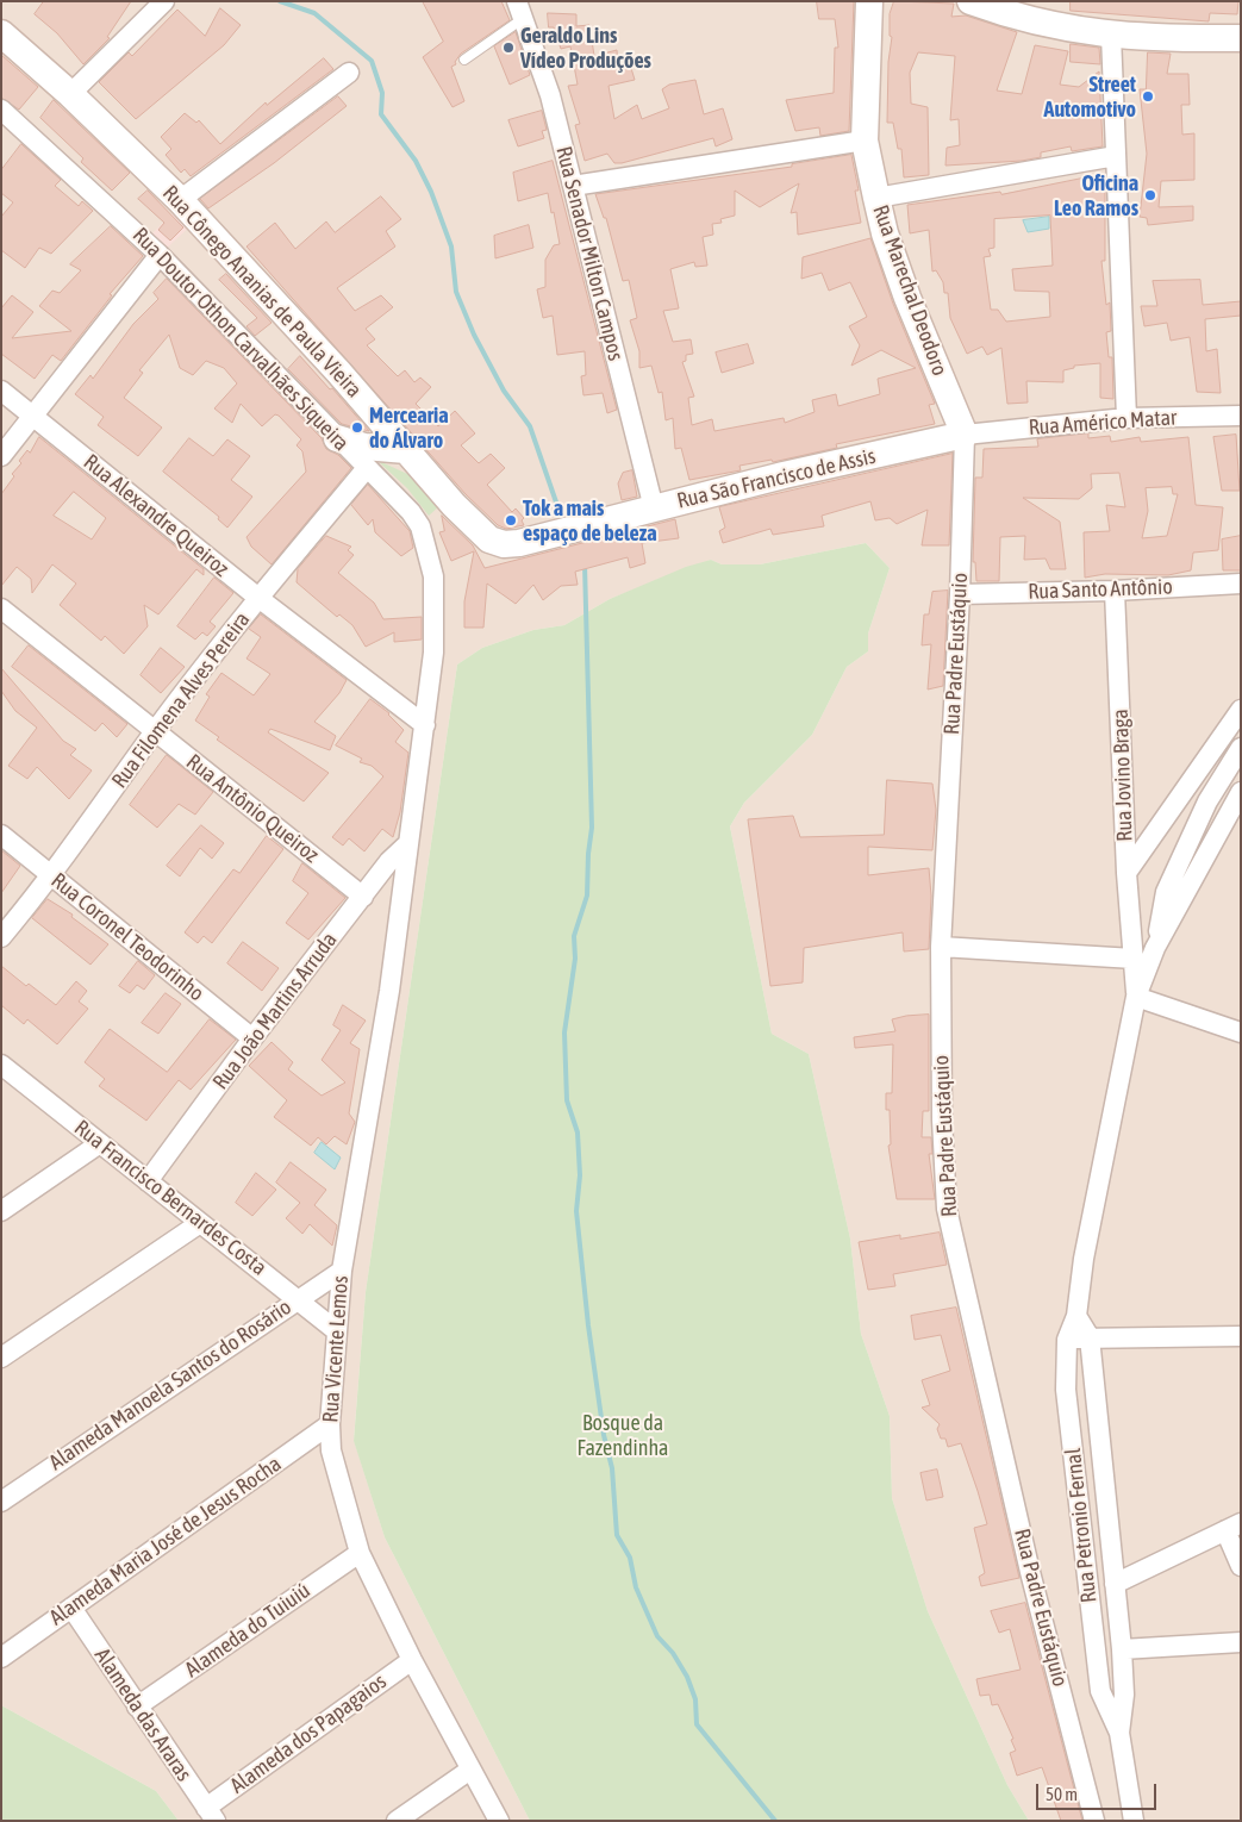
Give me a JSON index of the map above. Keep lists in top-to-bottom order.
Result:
{
  "streets": {
    "street": [
      "Rua Senador Milton Campos",
      "Rua Marechal Deodoro",
      "Rua Cônego Ananias de Paula Vieira",
      "Rua Doutor Othon Carvalhães Siqueira",
      "Rua Américo Matar",
      "Rua São Francisco de Assis",
      "Rua Alexandre Queiroz",
      "Rua Santo Antônio",
      "Rua Padre Eustáquio",
      "Rua Filomena Alves Pereira",
      "Rua Jovino Braga",
      "Rua Antônio Queiroz",
      "Rua Coronel Teodorinho",
      "Rua João Martins Arruda",
      "Rua Francisco Bernardes Costa",
      "Rua Vicente Lemos",
      "Alameda Manoela Santos do Rosário",
      "Rua Petronio Fernal",
      "Alameda Maria José de Jesus Rocha",
      "Alameda do Tuiuiú",
      "Alameda das Araras",
      "Alameda dos Papagaios"
    ]
  },
  "crossings": [
    ["Rua Senador Milton Campos", "Rua São Francisco de Assis"],
    ["Rua Marechal Deodoro", "Rua Américo Matar"],
    ["Rua Marechal Deodoro", "Rua São Francisco de Assis"],
    ["Rua Marechal Deodoro", "Rua Padre Eustáquio"],
    ["Rua Cônego Ananias de Paula Vieira", "Rua São Francisco de Assis"],
    ["Rua Doutor Othon Carvalhães Siqueira", "Rua Alexandre Queiroz"],
    ["Rua Doutor Othon Carvalhães Siqueira", "Rua Filomena Alves Pereira"],
    ["Rua Doutor Othon Carvalhães Siqueira", "Rua João Martins Arruda"],
    ["Rua Doutor Othon Carvalhães Siqueira", "Rua Vicente Lemos"],
    ["Rua Américo Matar", "Rua São Francisco de Assis"],
    ["Rua Américo Matar", "Rua Padre Eustáquio"],
    ["Rua São Francisco de Assis", "Rua Padre Eustáquio"],
    ["Rua Alexandre Queiroz", "Rua Filomena Alves Pereira"],
    ["Rua Santo Antônio", "Rua Padre Eustáquio"],
    ["Rua Santo Antônio", "Rua Jovino Braga"],
    ["Rua Filomena Alves Pereira", "Rua Antônio Queiroz"],
    ["Rua Filomena Alves Pereira", "Rua Coronel Teodorinho"],
    ["Rua Jovino Braga", "Rua Petronio Fernal"],
    ["Rua Antônio Queiroz", "Rua João Martins Arruda"],
    ["Rua Coronel Teodorinho", "Rua João Martins Arruda"],
    ["Rua João Martins Arruda", "Rua Francisco Bernardes Costa"],
    ["Rua João Martins Arruda", "Rua Vicente Lemos"],
    ["Rua Francisco Bernardes Costa", "Rua Vicente Lemos"],
    ["Rua Francisco Bernardes Costa", "Alameda Manoela Santos do Rosário"],
    ["Rua Vicente Lemos", "Alameda Manoela Santos do Rosário"],
    ["Rua Vicente Lemos", "Alameda Maria José de Jesus Rocha"],
    ["Rua Vicente Lemos", "Alameda do Tuiuiú"],
    ["Rua Vicente Lemos", "Alameda dos Papagaios"],
    ["Alameda Maria José de Jesus Rocha", "Alameda das Araras"],
    ["Alameda do Tuiuiú", "Alameda das Araras"],
    ["Alameda das Araras", "Alameda dos Papagaios"]
  ],
  "parks": ["Bosque da Fazendinha"],
  "places": [
    "Geraldo Lins Vídeo Produções",
    "Street Automotivo",
    "Oficina Leo Ramos",
    "Mercearia do Álvaro",
    "Tok a mais espaço de beleza"
  ],
  "scale_bar": "50 m"
}
